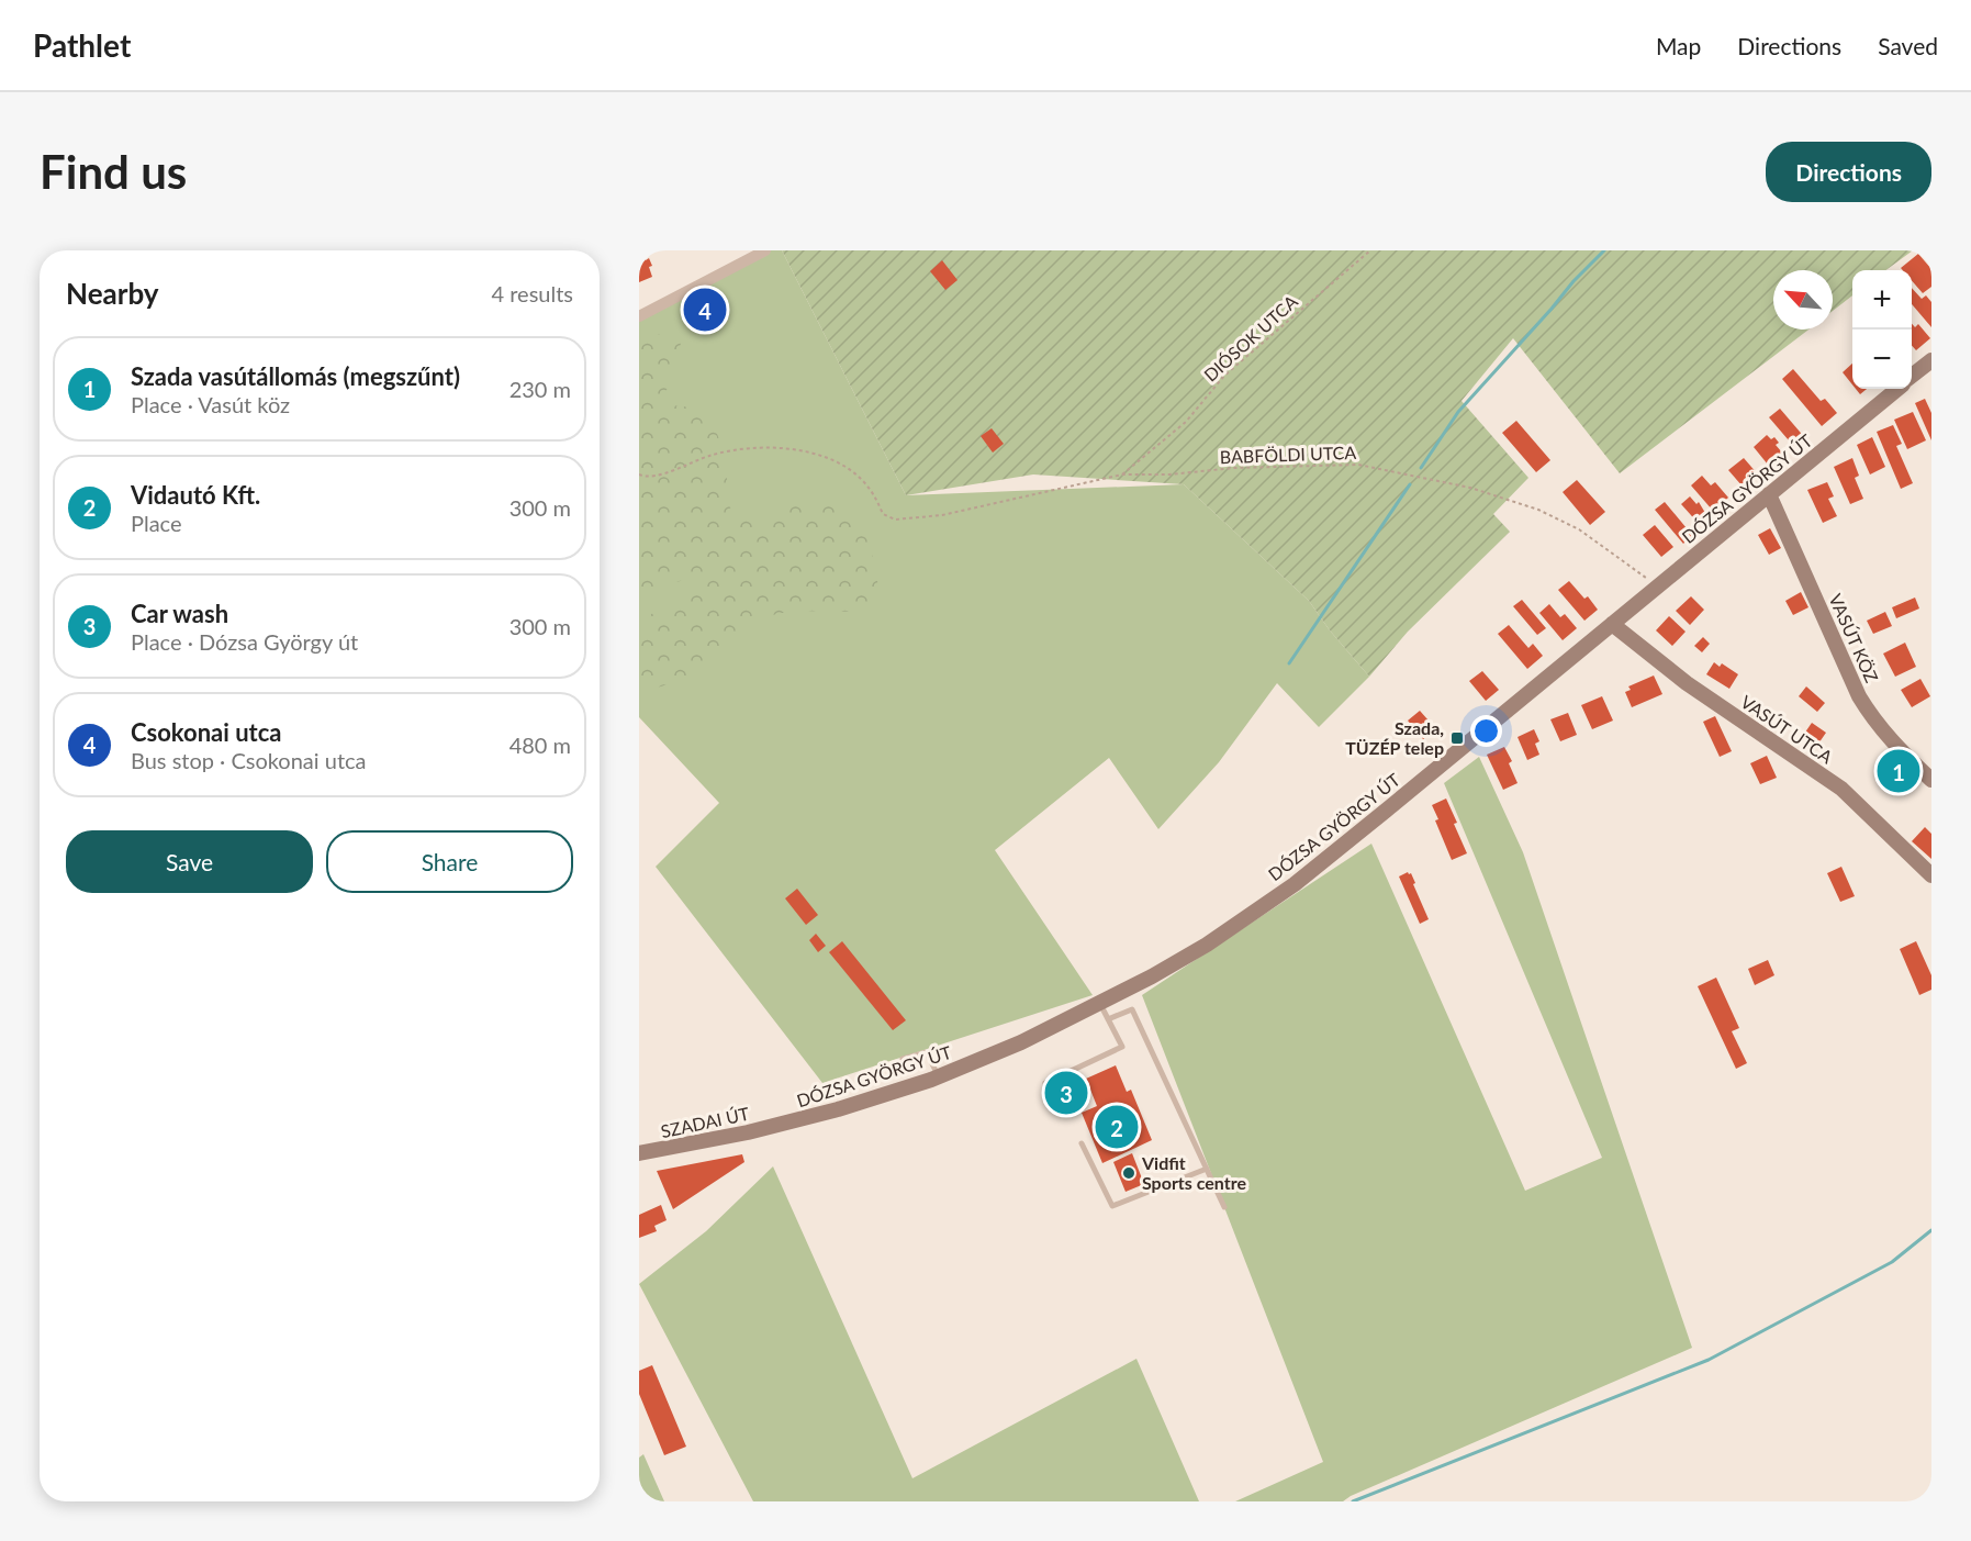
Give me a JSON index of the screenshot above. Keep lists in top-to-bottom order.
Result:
{
  "streets": {
    "main road": [
      "DÓZSA GYÖRGY ÚT",
      "VASÚT KÖZ",
      "VASÚT UTCA",
      "SZADAI ÚT"
    ],
    "path": ["DIÓSOK UTCA", "BABFÖLDI UTCA"]
  },
  "crossings": [
    ["DIÓSOK UTCA", "BABFÖLDI UTCA"],
    ["BABFÖLDI UTCA", "DÓZSA GYÖRGY ÚT"],
    ["DÓZSA GYÖRGY ÚT", "VASÚT KÖZ"],
    ["DÓZSA GYÖRGY ÚT", "VASÚT UTCA"],
    ["DÓZSA GYÖRGY ÚT", "SZADAI ÚT"]
  ],
  "places": {
    "transit": ["Szada, TÜZÉP telep"],
    "other": ["Vidfit Sports centre"]
  },
  "north": "top left",
  "page": {
    "header": "Pathlet",
    "nav": ["Map", "Directions", "Saved"],
    "buttons": [
      "Directions",
      ["Save", "Share"]
    ],
    "title": "Find us",
    "heading": ["Nearby", "4 results"],
    "map_buttons": ["+", "−"],
    "pins": [
      "4",
      "1",
      "3",
      "2"
    ],
    "list": [
      {
        "mark": "1",
        "name": "Szada vasútállomás (megszűnt)",
        "note": "Place · Vasút köz",
        "value": "230 m"
      },
      {
        "mark": "2",
        "name": "Vidautó Kft.",
        "note": "Place",
        "value": "300 m"
      },
      {
        "mark": "3",
        "name": "Car wash",
        "note": "Place · Dózsa György út",
        "value": "300 m"
      },
      {
        "mark": "4",
        "name": "Csokonai utca",
        "note": "Bus stop · Csokonai utca",
        "value": "480 m"
      }
    ]
  }
}
